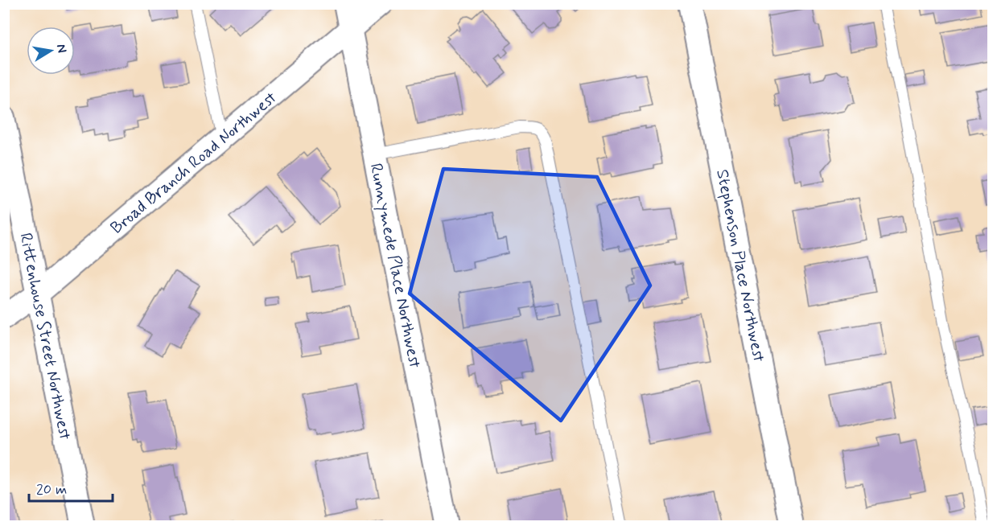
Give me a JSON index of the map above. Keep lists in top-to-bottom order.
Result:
{
  "streets": {
    "street": [
      "Broad Branch Road Northwest",
      "Runnymede Place Northwest",
      "Stephenson Place Northwest",
      "Rittenhouse Street Northwest"
    ]
  },
  "crossings": [
    ["Broad Branch Road Northwest", "Runnymede Place Northwest"],
    ["Broad Branch Road Northwest", "Rittenhouse Street Northwest"]
  ],
  "scale_bar": "20 m",
  "north": "right"
}
